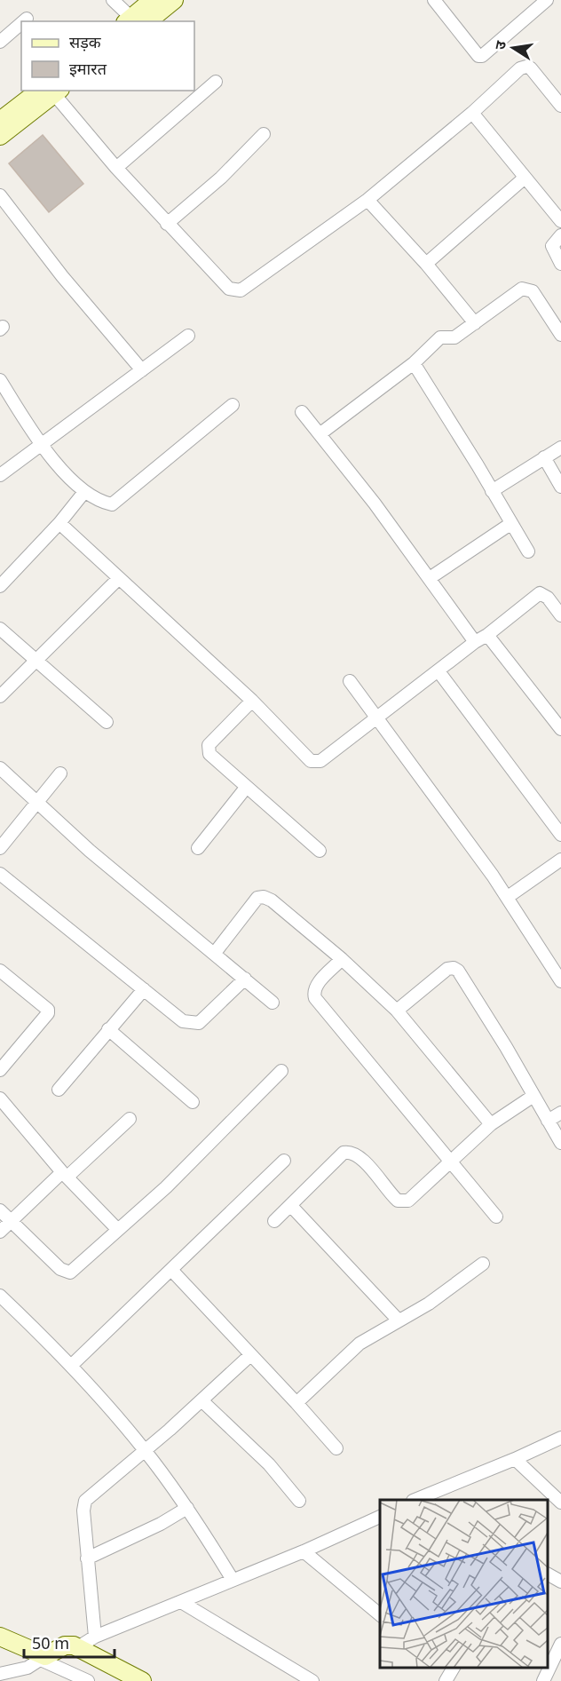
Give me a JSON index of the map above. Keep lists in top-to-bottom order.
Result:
{
  "legend": ["सड़क", "इमारत"],
  "scale_bar": "50 m",
  "north": "left"
}
